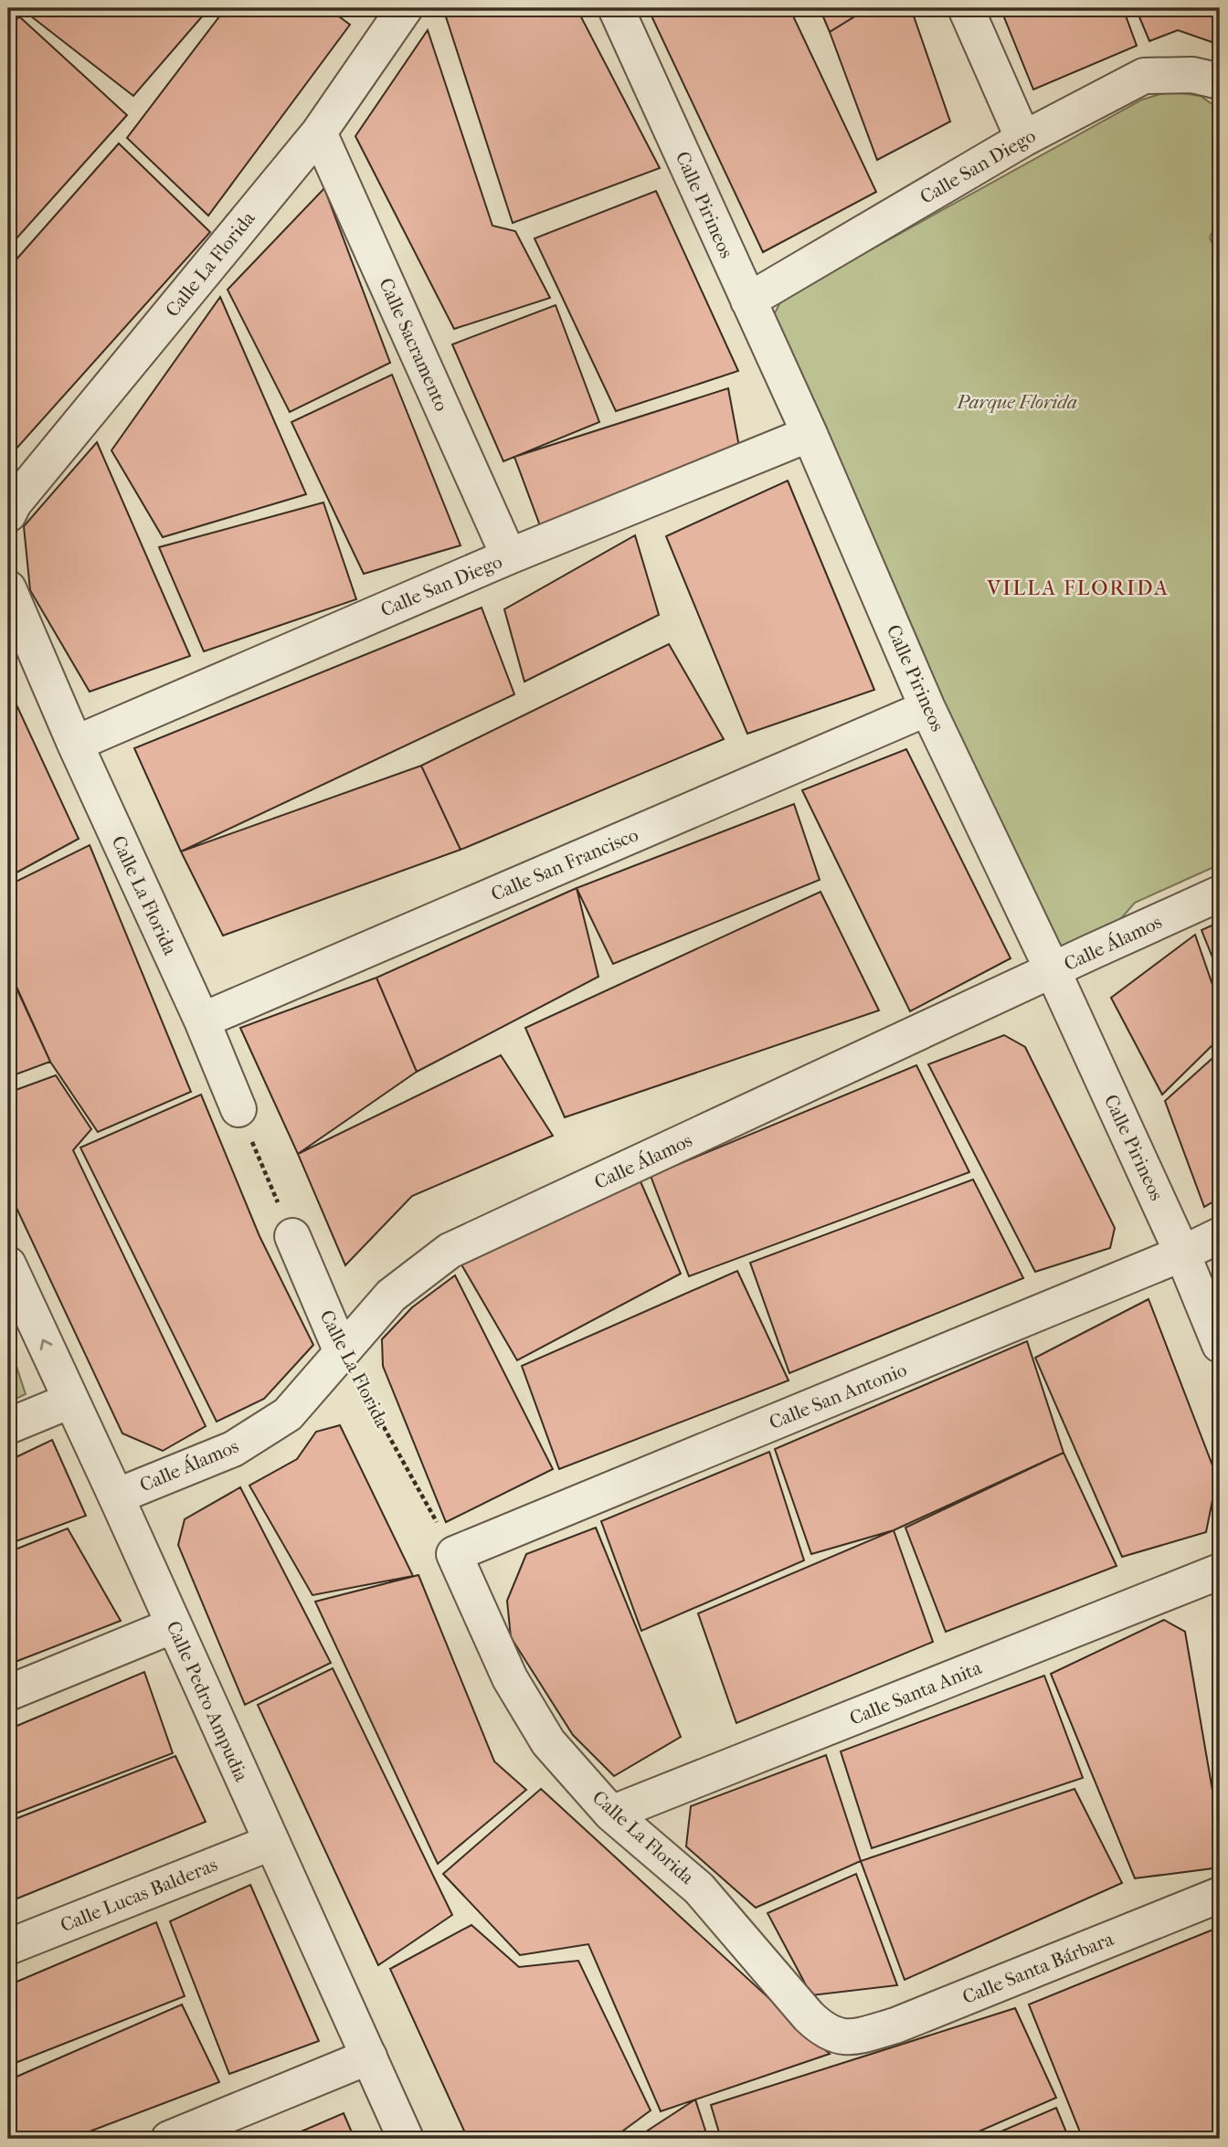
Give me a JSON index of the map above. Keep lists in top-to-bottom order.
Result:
{
  "streets": {
    "street": [
      "Calle San Diego",
      "Calle Pirineos",
      "Calle La Florida",
      "Calle Sacramento",
      "Calle San Francisco",
      "Calle Álamos",
      "Calle San Antonio",
      "Calle Santa Anita",
      "Calle Pedro Ampudia",
      "Calle Lucas Balderas",
      "Calle Santa Bárbara"
    ]
  },
  "crossings": [
    ["Calle San Diego", "Calle Pirineos"],
    ["Calle San Diego", "Calle La Florida"],
    ["Calle San Diego", "Calle Sacramento"],
    ["Calle Pirineos", "Calle San Francisco"],
    ["Calle Pirineos", "Calle Álamos"],
    ["Calle Pirineos", "Calle San Antonio"],
    ["Calle La Florida", "Calle Sacramento"],
    ["Calle La Florida", "Calle San Francisco"],
    ["Calle La Florida", "Calle Álamos"],
    ["Calle La Florida", "Calle San Antonio"],
    ["Calle La Florida", "Calle Santa Anita"],
    ["Calle La Florida", "Calle Santa Bárbara"],
    ["Calle Álamos", "Calle Pedro Ampudia"],
    ["Calle Pedro Ampudia", "Calle Lucas Balderas"]
  ],
  "districts": ["VILLA FLORIDA"],
  "parks": ["Parque Florida"]
}
